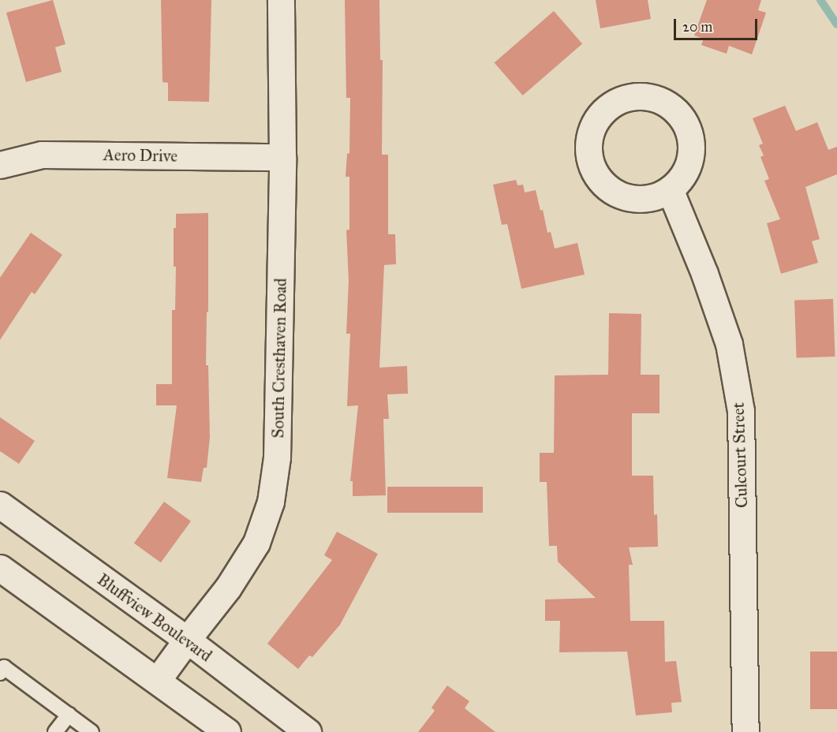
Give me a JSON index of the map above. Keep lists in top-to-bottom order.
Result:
{
  "streets": {
    "street": [
      "Aero Drive",
      "South Cresthaven Road",
      "Culcourt Street",
      "Bluffview Boulevard"
    ]
  },
  "crossings": [
    ["Aero Drive", "South Cresthaven Road"],
    ["South Cresthaven Road", "Bluffview Boulevard"]
  ],
  "scale_bar": "20 m"
}
